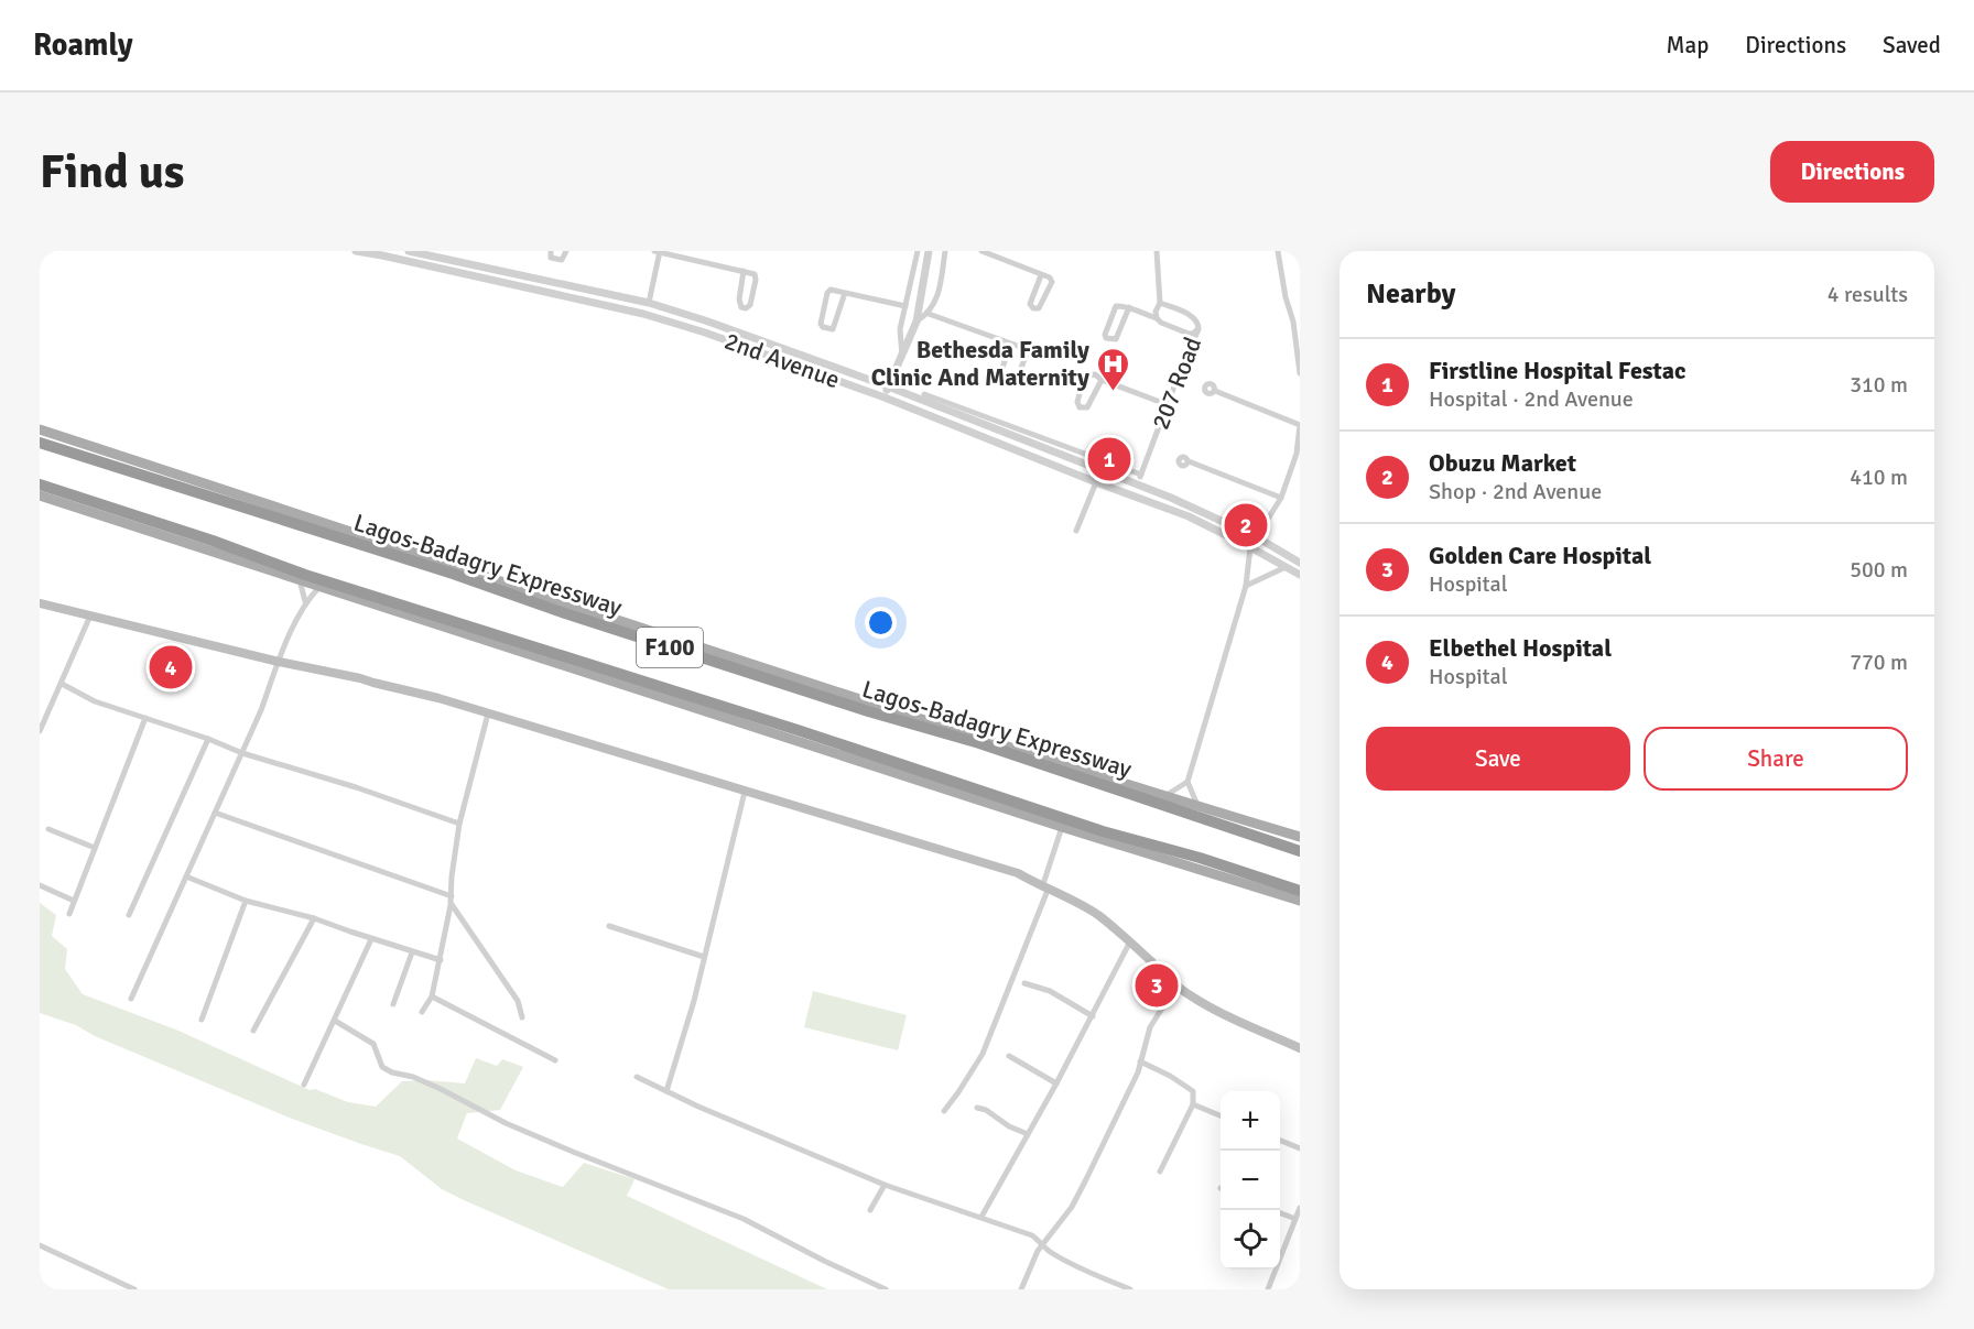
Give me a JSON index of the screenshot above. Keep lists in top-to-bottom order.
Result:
{
  "streets": {
    "highway": ["Lagos-Badagry Expressway", "F100"],
    "street": ["2nd Avenue", "207 Road"]
  },
  "crossings": [
    ["2nd Avenue", "207 Road"]
  ],
  "places": {
    "hospital": ["Bethesda Family Clinic And Maternity"]
  },
  "page": {
    "header": "Roamly",
    "nav": ["Map", "Directions", "Saved"],
    "buttons": [
      "Directions",
      ["Save", "Share"]
    ],
    "title": "Find us",
    "heading": ["Nearby", "4 results"],
    "list": [
      {
        "mark": "1",
        "name": "Firstline Hospital Festac",
        "note": "Hospital · 2nd Avenue",
        "value": "310 m"
      },
      {
        "mark": "2",
        "name": "Obuzu Market",
        "note": "Shop · 2nd Avenue",
        "value": "410 m"
      },
      {
        "mark": "3",
        "name": "Golden Care Hospital",
        "note": "Hospital",
        "value": "500 m"
      },
      {
        "mark": "4",
        "name": "Elbethel Hospital",
        "note": "Hospital",
        "value": "770 m"
      }
    ],
    "pins": [
      "1",
      "2",
      "4",
      "3"
    ],
    "map_buttons": ["+", "−"]
  }
}
